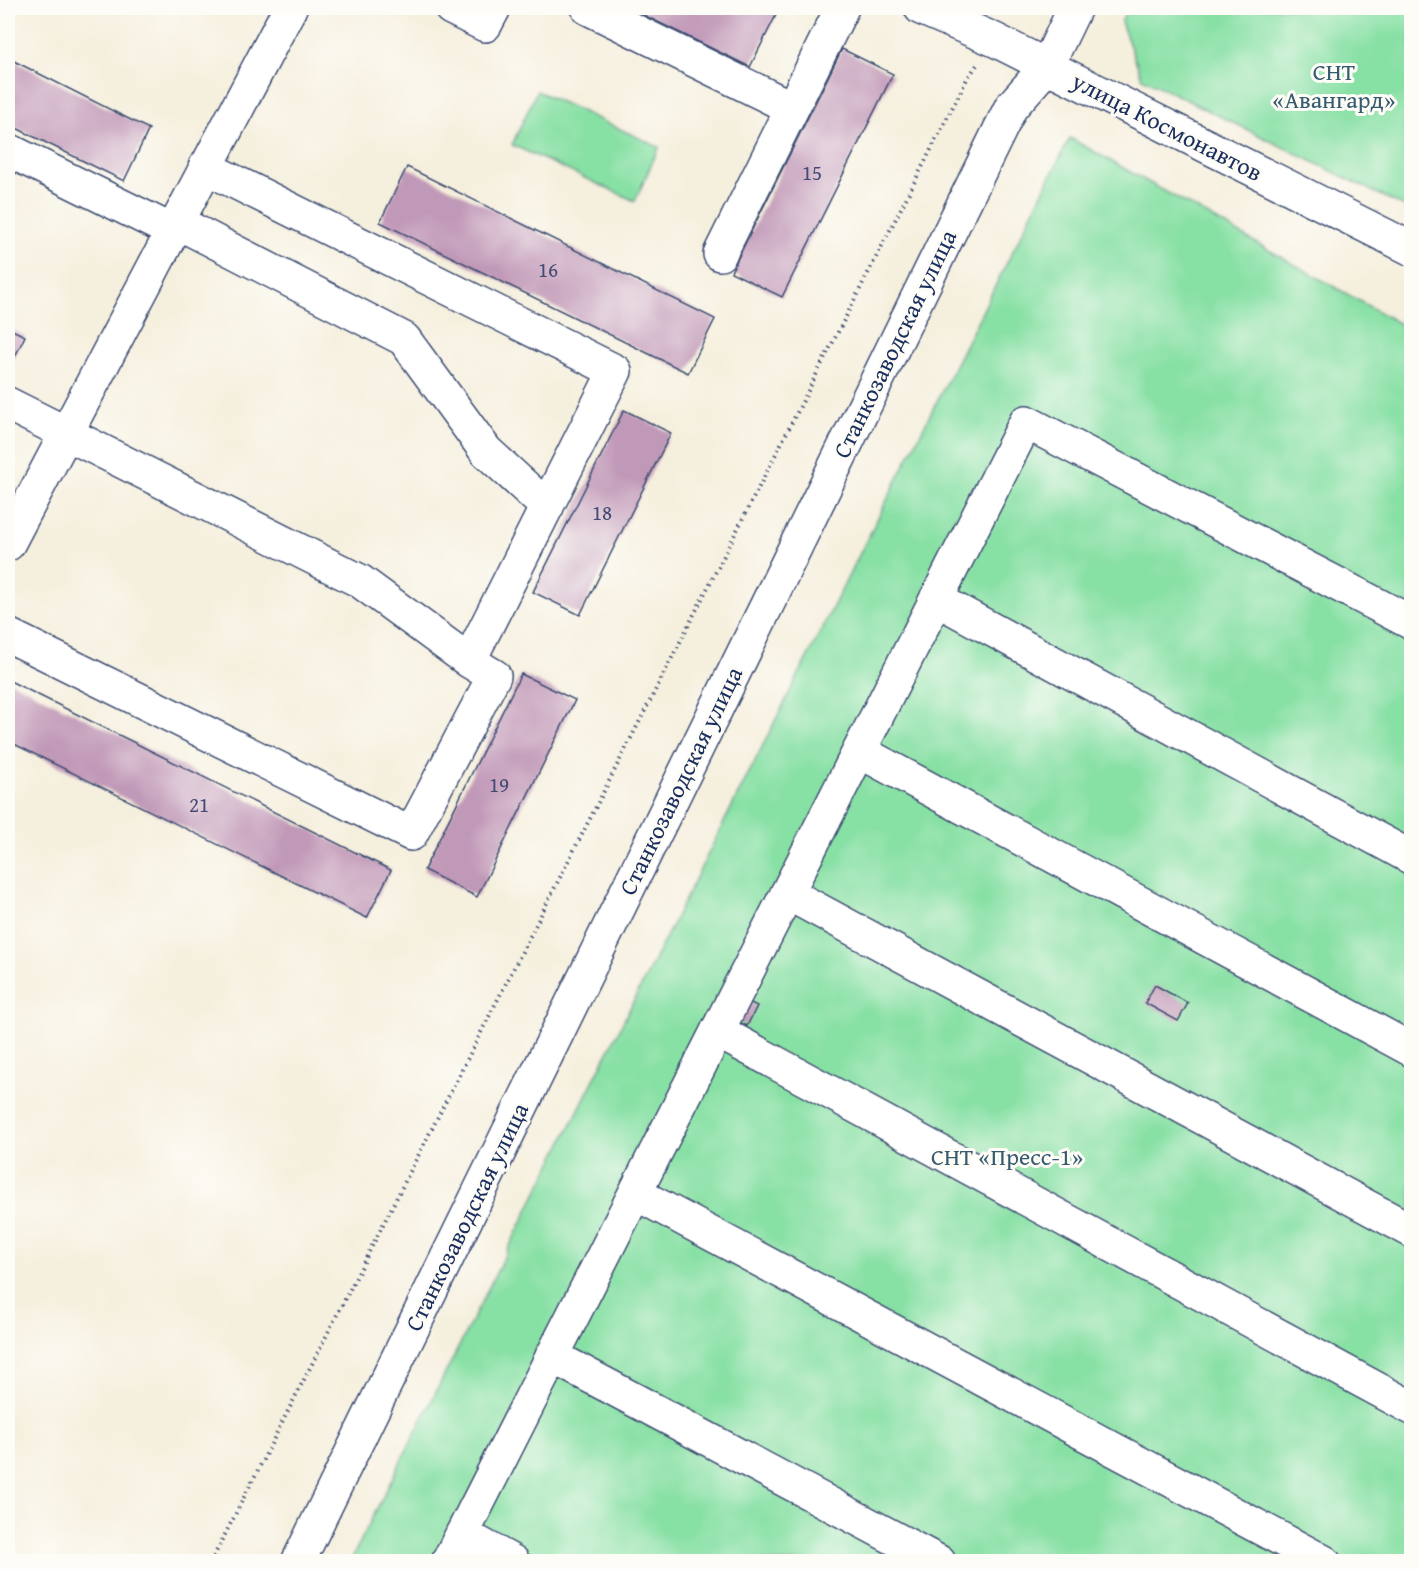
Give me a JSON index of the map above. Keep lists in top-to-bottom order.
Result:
{
  "streets": {
    "street": ["улица Космонавтов", "Станкозаводская улица"]
  },
  "crossings": [
    ["улица Космонавтов", "Станкозаводская улица"]
  ],
  "parks": ["СНТ «Авангард»", "СНТ «Пресс-1»"],
  "house_numbers": [
    "15",
    "16",
    "18",
    "19",
    "21"
  ]
}
